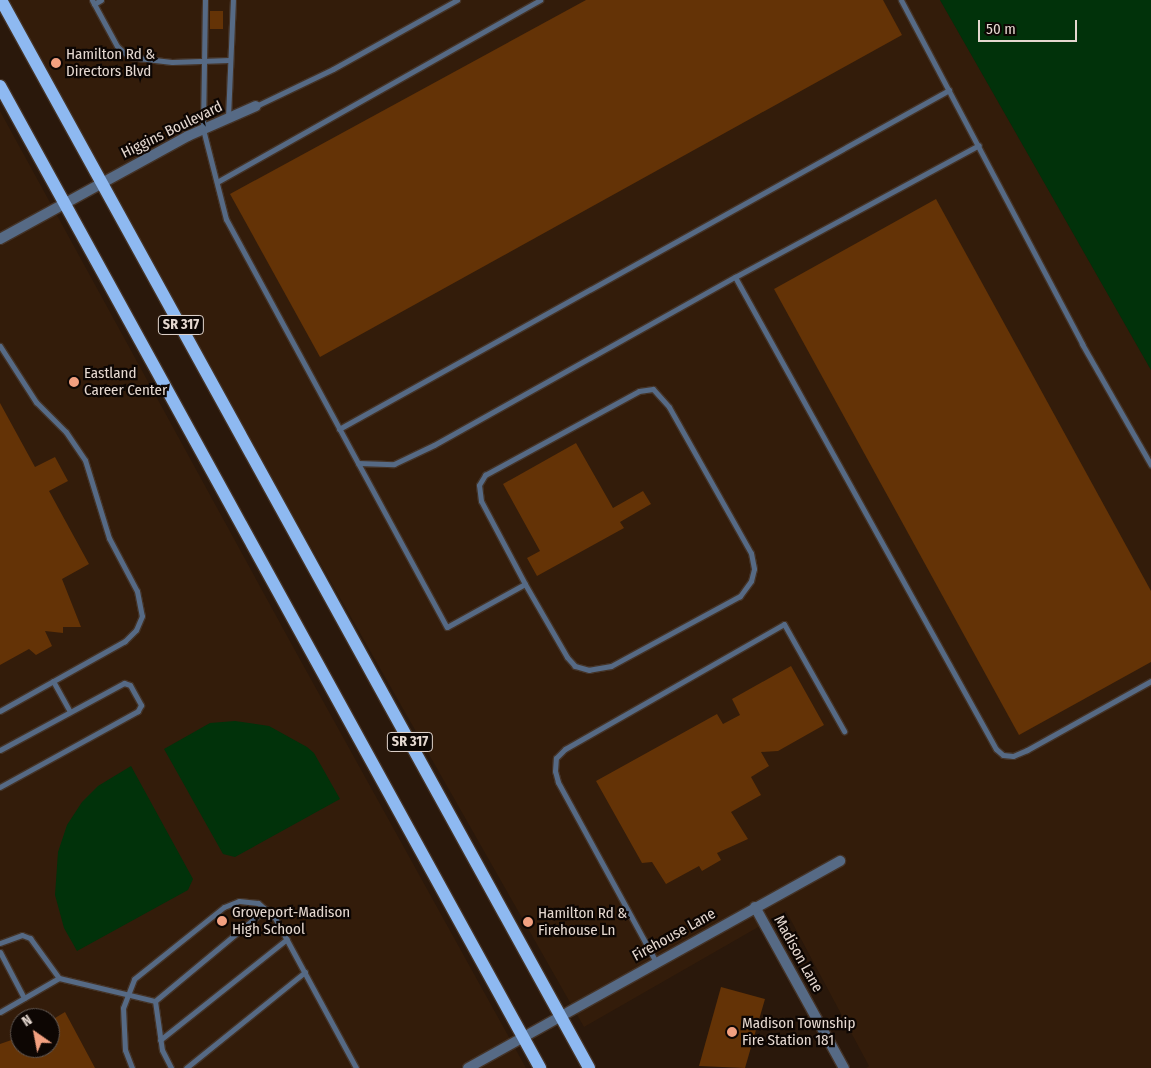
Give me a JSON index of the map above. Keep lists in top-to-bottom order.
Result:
{
  "streets": {
    "main road": ["SR 317"],
    "street": ["Higgins Boulevard", "Firehouse Lane", "Madison Lane"]
  },
  "crossings": [
    ["Higgins Boulevard", "SR 317"],
    ["SR 317", "Firehouse Lane"],
    ["Firehouse Lane", "Madison Lane"]
  ],
  "places": [
    "Hamilton Rd & Directors Blvd",
    "Eastland Career Center",
    "Groveport-Madison High School",
    "Hamilton Rd & Firehouse Ln",
    "Madison Township Fire Station 181"
  ],
  "scale_bar": "50 m",
  "north": "top left"
}
